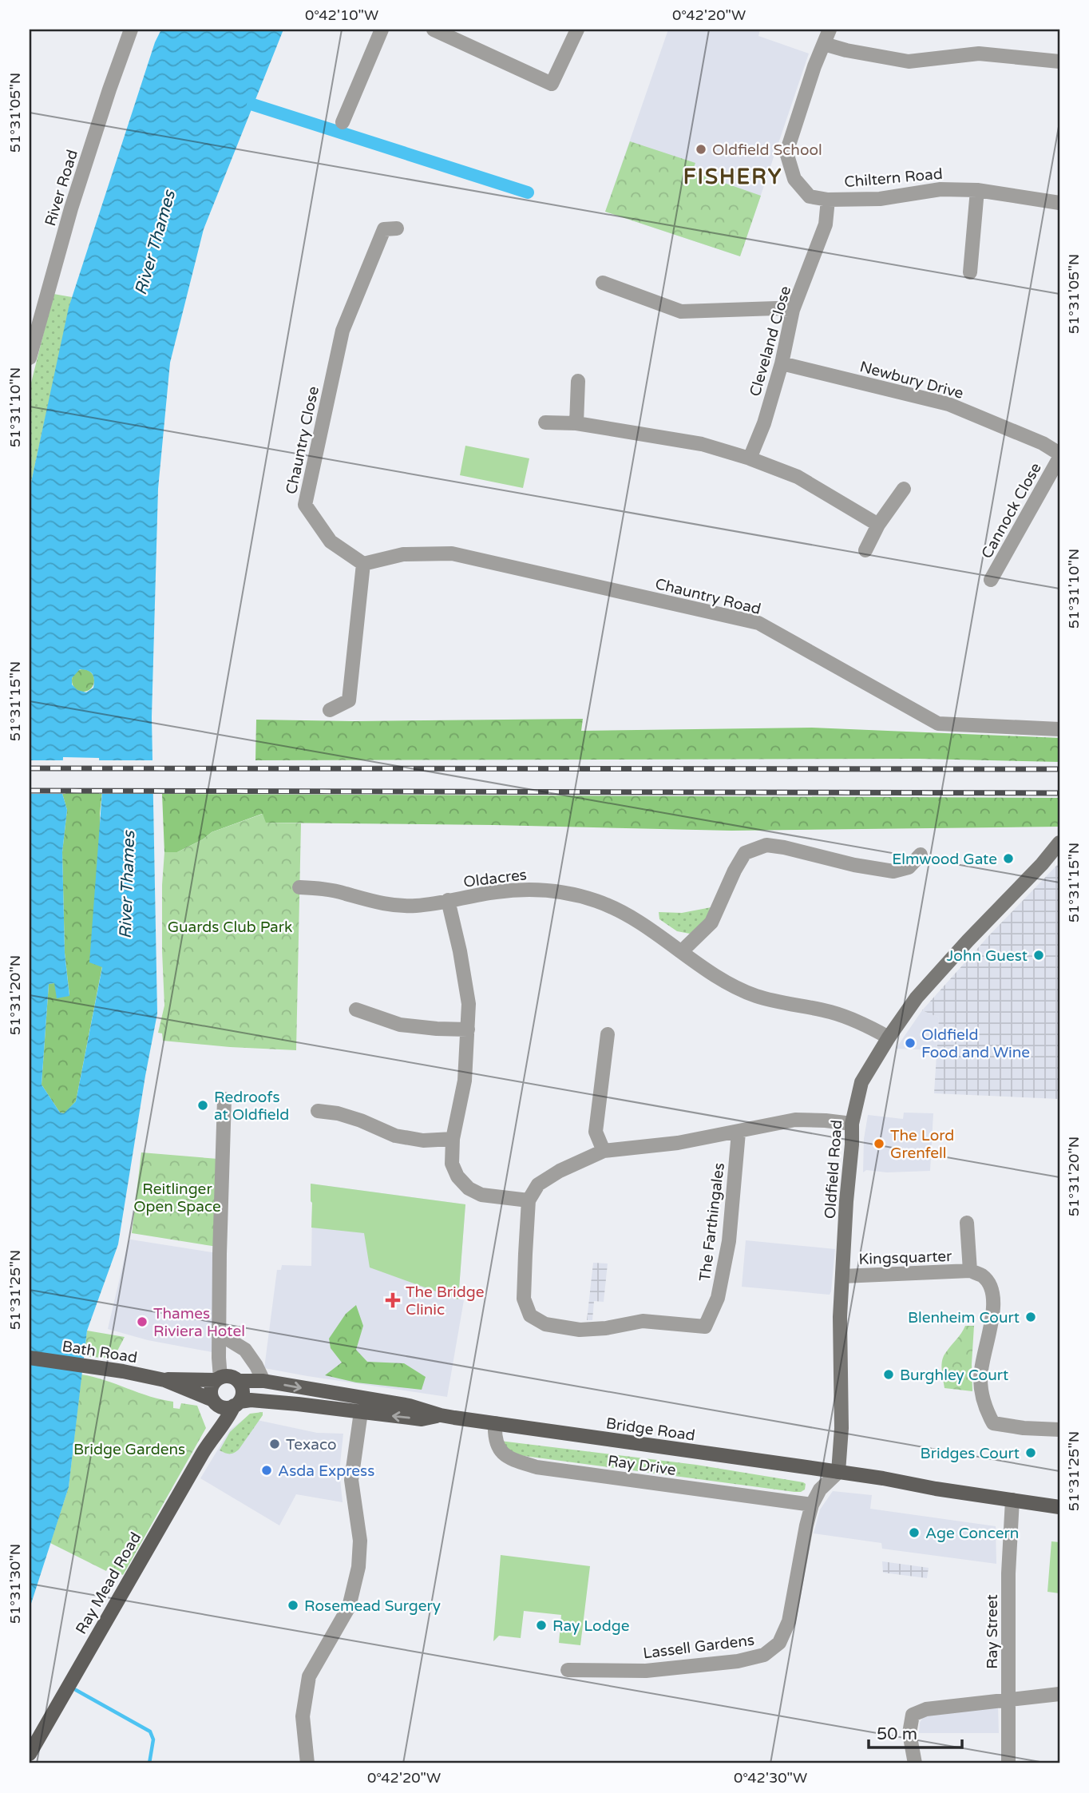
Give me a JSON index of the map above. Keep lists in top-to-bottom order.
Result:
{
  "streets": {
    "main road": [
      "Oldfield Road",
      "Bath Road",
      "Bridge Road",
      "Ray Mead Road"
    ],
    "street": [
      "Chiltern Road",
      "River Road",
      "Cleveland Close",
      "Newbury Drive",
      "Chauntry Close",
      "Cannock Close",
      "Chauntry Road",
      "Oldacres",
      "The Farthingales",
      "Kingsquarter",
      "Ray Drive",
      "Ray Street",
      "Lassell Gardens"
    ]
  },
  "crossings": [
    ["Chiltern Road", "Cleveland Close"],
    ["Cleveland Close", "Newbury Drive"],
    ["Newbury Drive", "Cannock Close"],
    ["Chauntry Close", "Chauntry Road"],
    ["Oldacres", "Oldfield Road"],
    ["Oldfield Road", "Kingsquarter"],
    ["Oldfield Road", "Bridge Road"],
    ["Oldfield Road", "Lassell Gardens"],
    ["Bath Road", "Bridge Road"],
    ["Bath Road", "Ray Mead Road"],
    ["Bridge Road", "Ray Drive"],
    ["Bridge Road", "Ray Mead Road"],
    ["Bridge Road", "Ray Street"],
    ["Bridge Road", "Lassell Gardens"],
    ["Ray Drive", "Lassell Gardens"]
  ],
  "districts": ["FISHERY"],
  "water": ["River Thames"],
  "parks": ["Guards Club Park", "Reitlinger Open Space", "Bridge Gardens"],
  "places": {
    "other": [
      "Oldfield School",
      "Elmwood Gate",
      "John Guest",
      "Oldfield Food and Wine",
      "Redroofs at Oldfield",
      "The Lord Grenfell",
      "Blenheim Court",
      "Thames Riviera Hotel",
      "Burghley Court",
      "Texaco",
      "Bridges Court",
      "Asda Express",
      "Age Concern",
      "Rosemead Surgery",
      "Ray Lodge"
    ],
    "health": ["The Bridge Clinic"]
  },
  "scale_bar": "50 m",
  "coordinates": [
    "0°42'10\"W",
    "0°42'20\"W",
    "51°31'05\"N",
    "51°31'10\"N",
    "51°31'15\"N",
    "51°31'20\"N",
    "51°31'25\"N",
    "51°31'30\"N",
    "0°42'30\"W"
  ]
}
